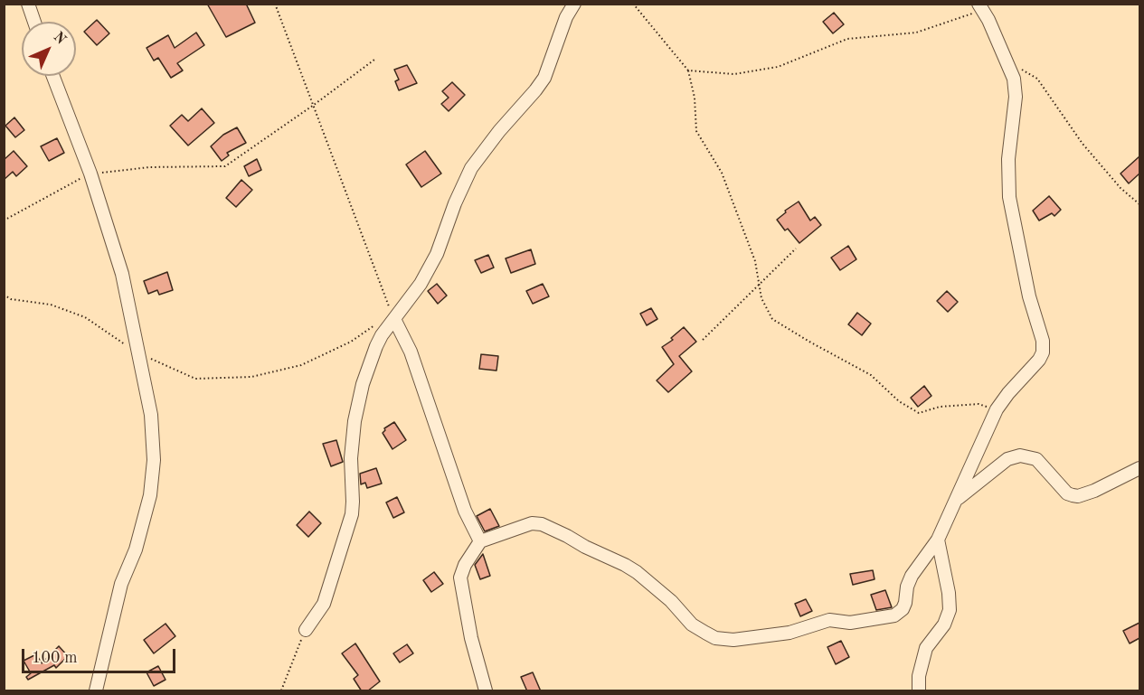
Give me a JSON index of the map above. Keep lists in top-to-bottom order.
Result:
{
  "scale_bar": "100 m",
  "north": "top right"
}
